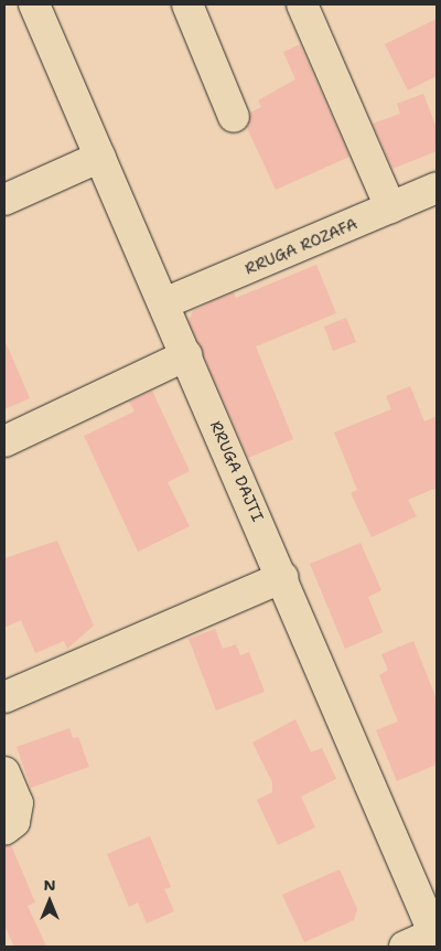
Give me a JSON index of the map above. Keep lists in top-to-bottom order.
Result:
{
  "streets": {
    "street": ["RRUGA ROZAFA", "RRUGA DAJTI"]
  },
  "crossings": [
    ["RRUGA ROZAFA", "RRUGA DAJTI"]
  ],
  "north": "top"
}
